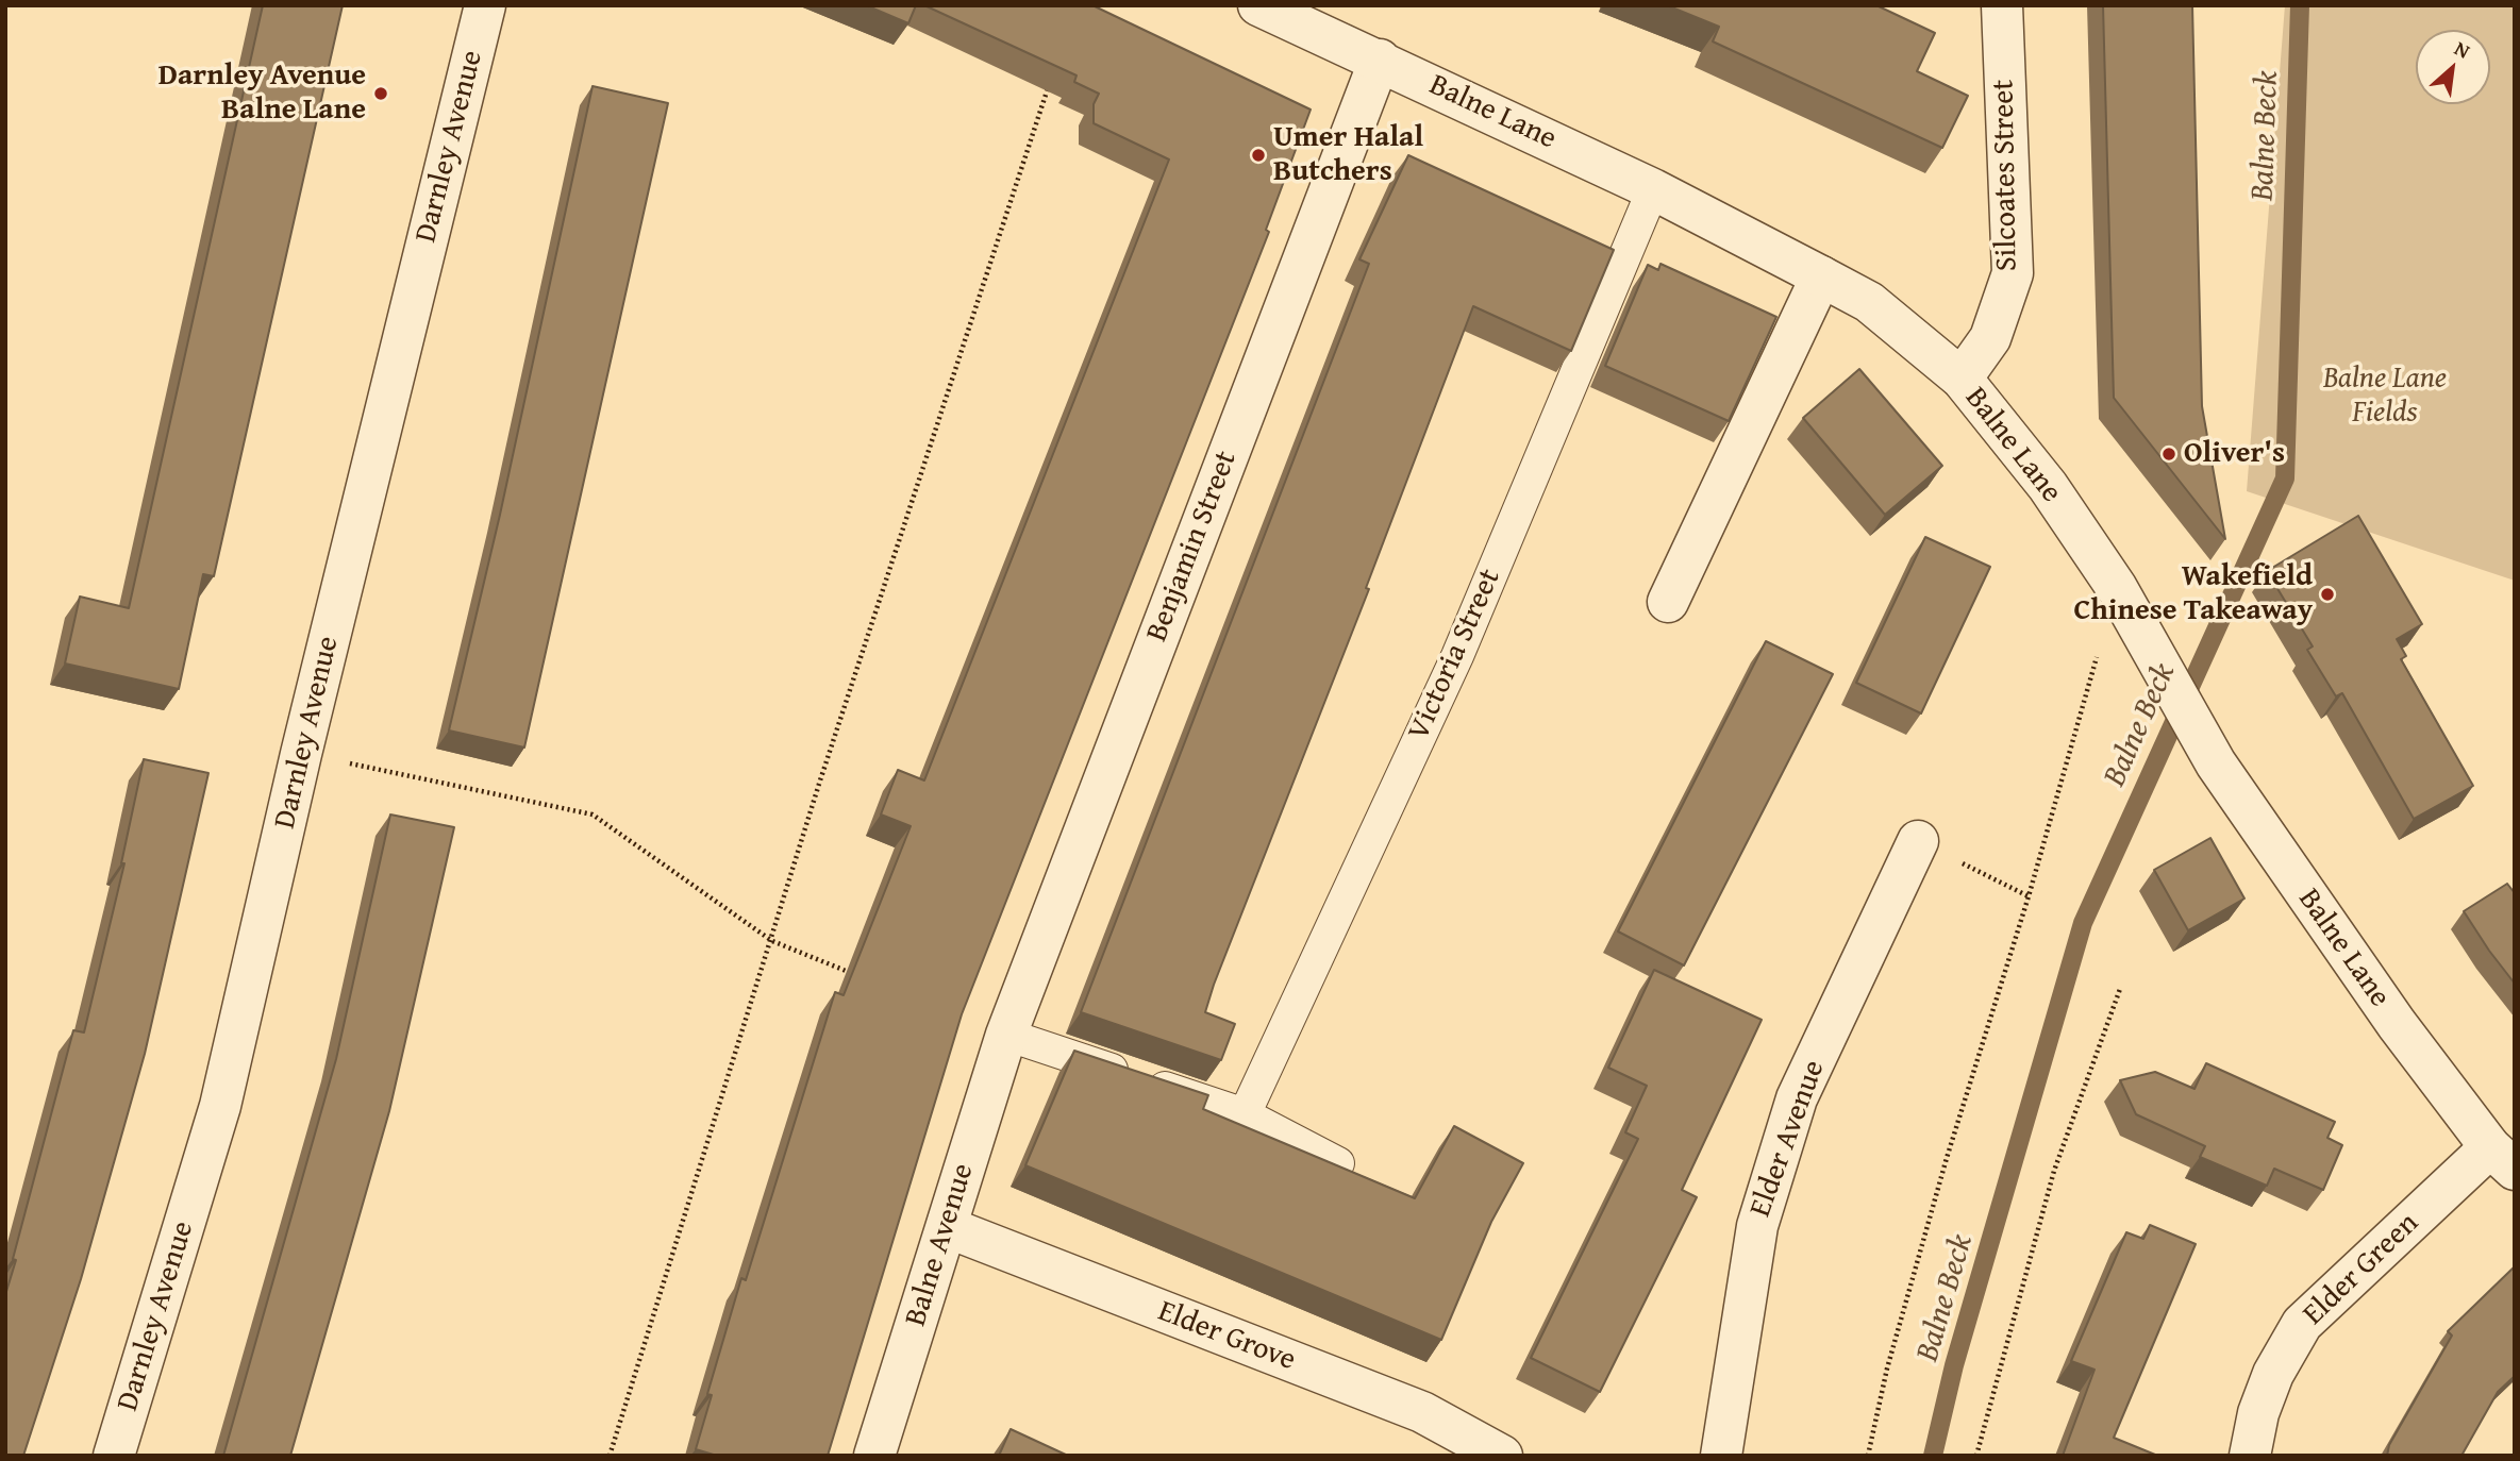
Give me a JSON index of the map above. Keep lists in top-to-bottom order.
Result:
{
  "streets": {
    "street": [
      "Balne Lane",
      "Darnley Avenue",
      "Silcoates Street",
      "Benjamin Street",
      "Elder Avenue",
      "Balne Avenue",
      "Elder Green",
      "Elder Grove"
    ],
    "lane": ["Victoria Street"]
  },
  "crossings": [
    ["Balne Lane", "Silcoates Street"],
    ["Balne Lane", "Benjamin Street"],
    ["Balne Lane", "Victoria Street"],
    ["Balne Lane", "Elder Green"],
    ["Benjamin Street", "Balne Avenue"],
    ["Balne Avenue", "Elder Grove"]
  ],
  "water": ["Balne Beck"],
  "parks": ["Balne Lane Fields"],
  "places": [
    "Darnley Avenue Balne Lane",
    "Umer Halal Butchers",
    "Oliver's",
    "Wakefield Chinese Takeaway"
  ],
  "north": "top right"
}
